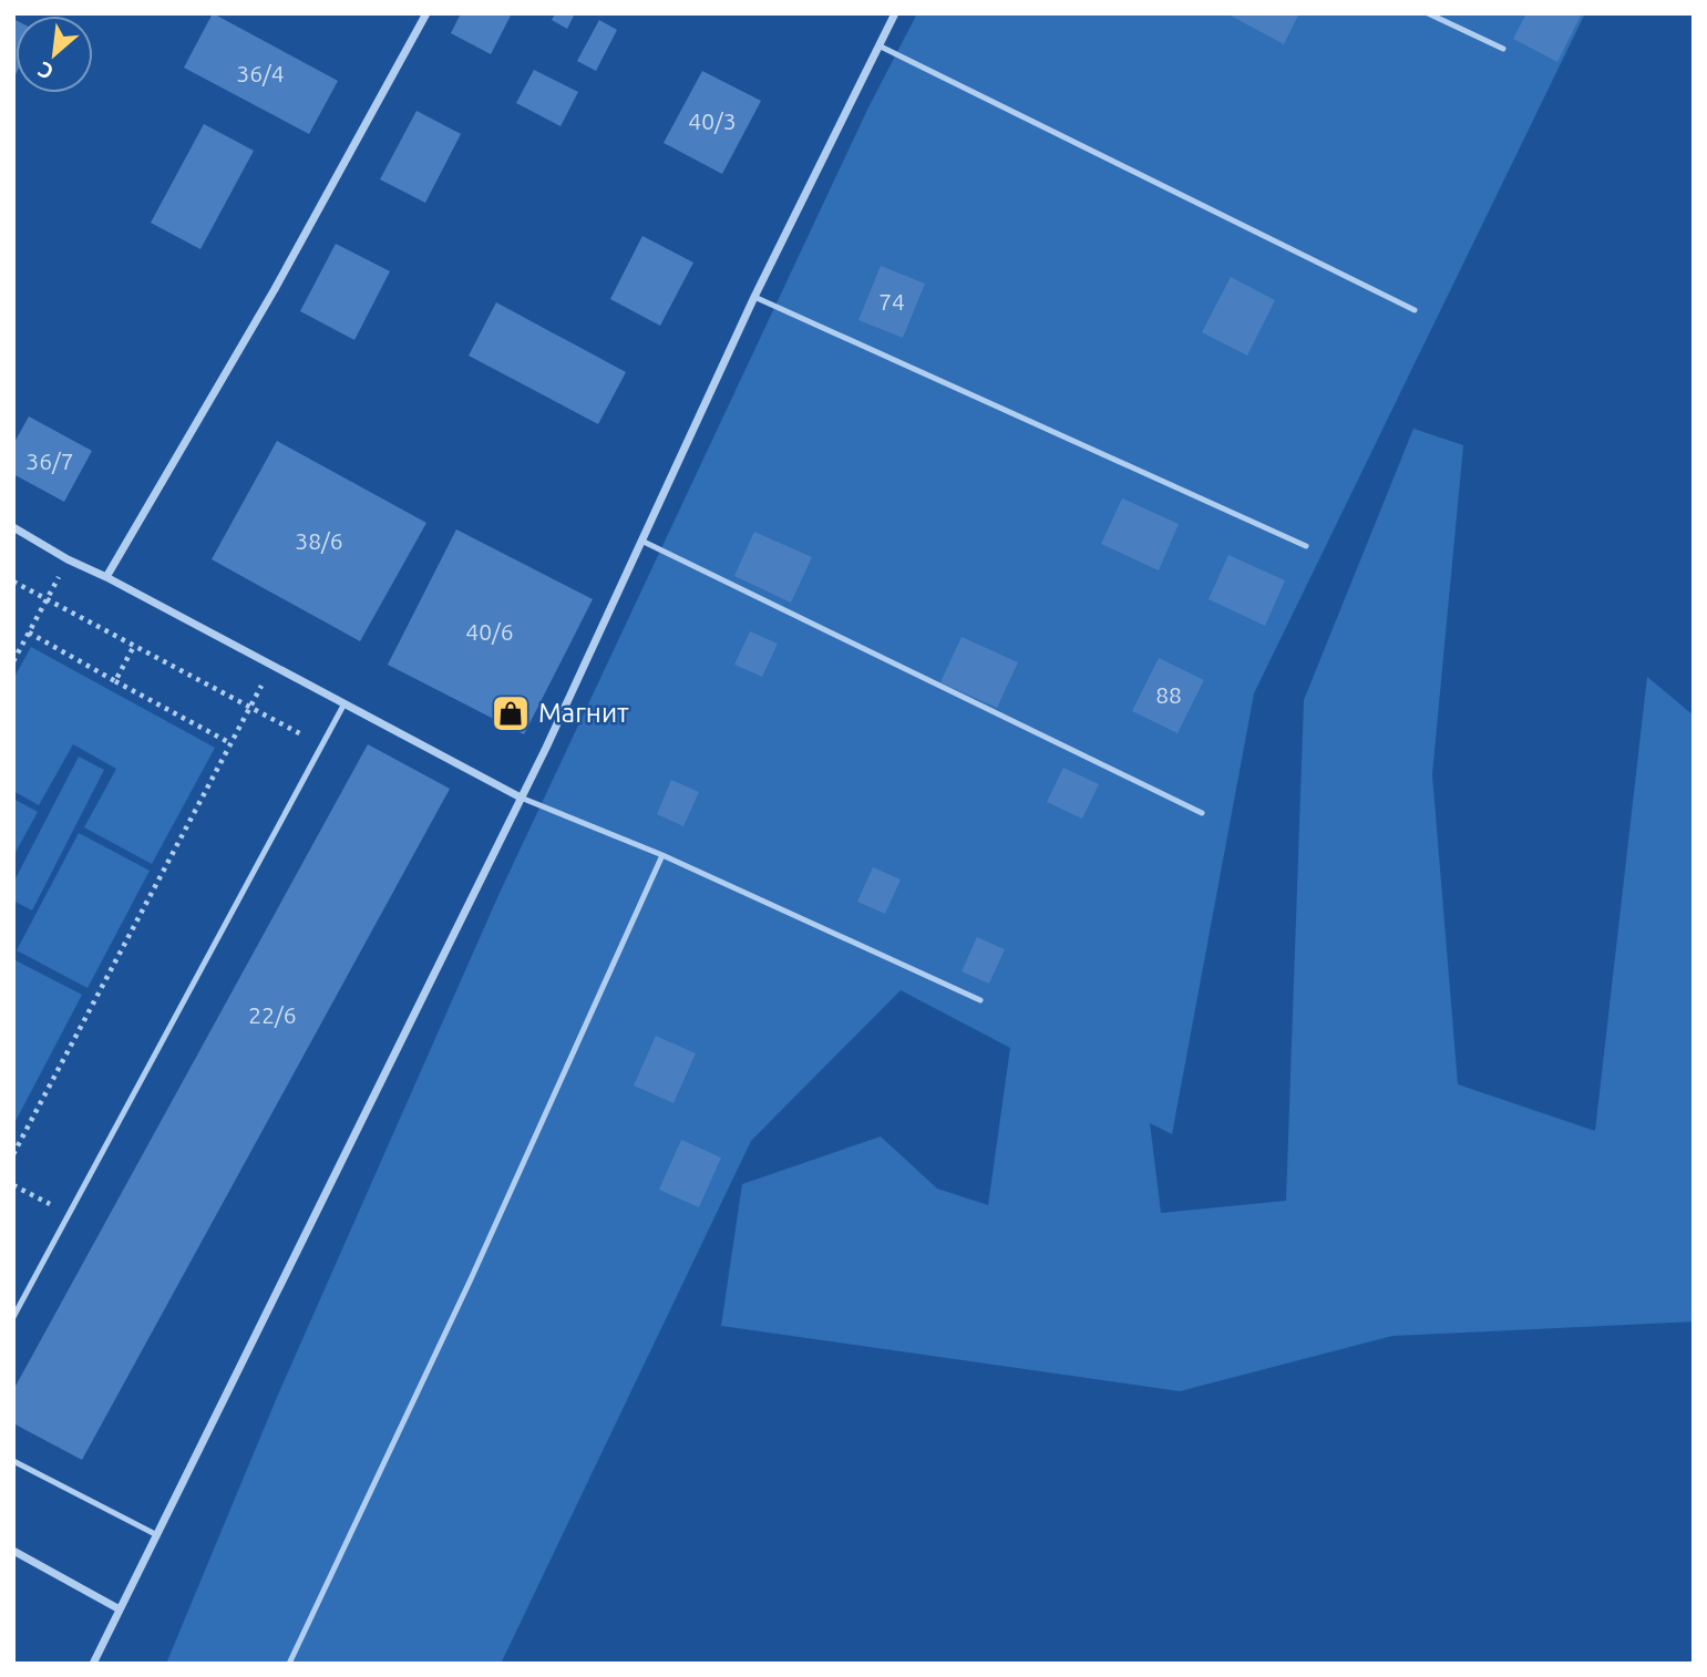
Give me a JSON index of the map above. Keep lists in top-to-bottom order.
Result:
{
  "places": {
    "shop": ["Магнит"]
  },
  "house_numbers": [
    "36/4",
    "40/3",
    "74",
    "36/7",
    "38/6",
    "40/6",
    "88",
    "22/6"
  ],
  "north": "bottom left"
}
